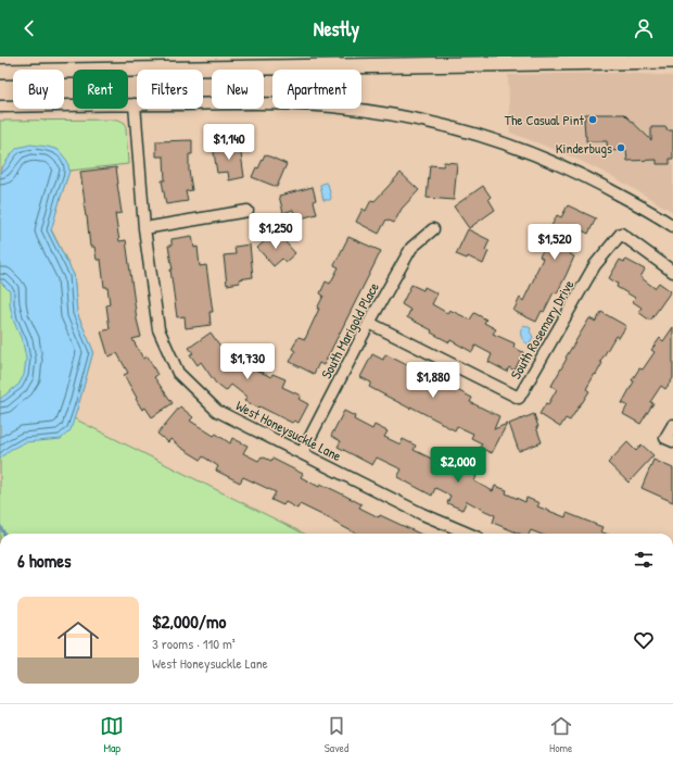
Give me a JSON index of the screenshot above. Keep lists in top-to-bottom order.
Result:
{
  "streets": {
    "street": ["South Rosemary Drive", "South Marigold Place", "West Honeysuckle Lane"]
  },
  "crossings": [
    ["South Rosemary Drive", "South Marigold Place"],
    ["South Marigold Place", "West Honeysuckle Lane"]
  ],
  "places": ["The Casual Pint", "Kinderbugs"],
  "page": {
    "header": "Nestly",
    "chip": [
      "Buy",
      "Rent",
      "Filters",
      "New",
      "Apartment"
    ],
    "price": [
      "$1,140",
      "$1,250",
      "$1,520",
      "$1,730",
      "$1,880",
      "$2,000"
    ],
    "heading": "6 homes",
    "list": [
      {
        "name": "$2,000/mo",
        "note": "3 rooms · 110 m² · West Honeysuckle Lane"
      }
    ],
    "tabs": ["Map", "Saved", "Home"]
  }
}
